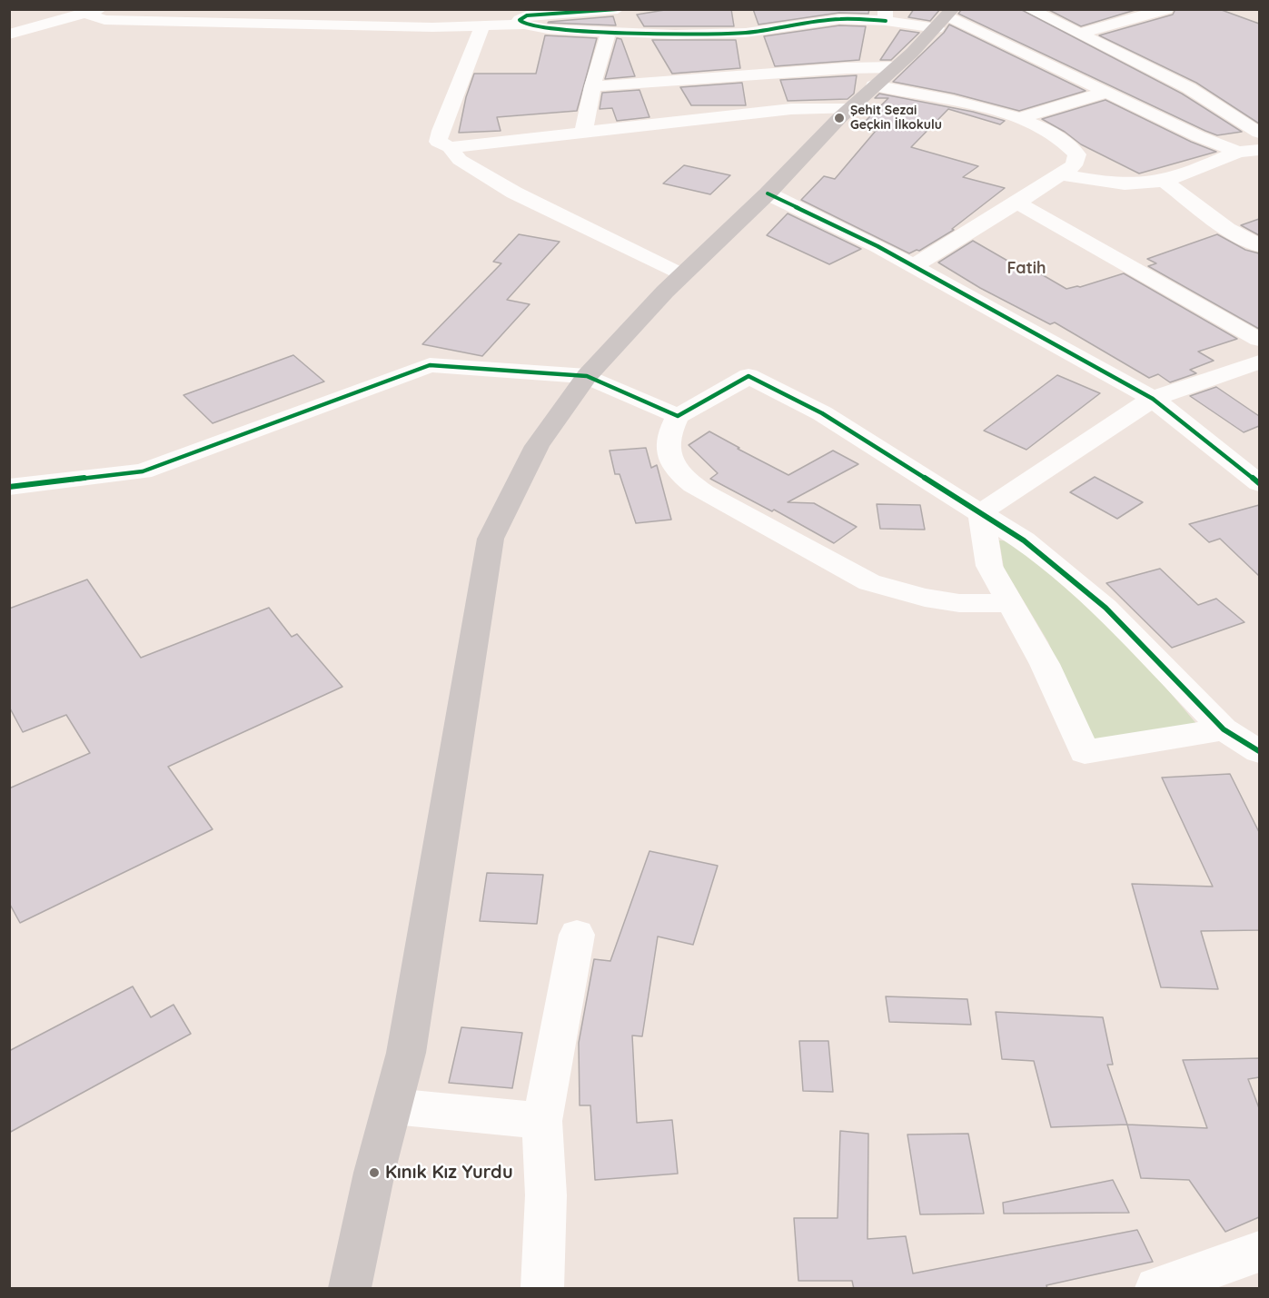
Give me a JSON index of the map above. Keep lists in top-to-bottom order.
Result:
{
  "districts": ["Fatih"],
  "places": ["Şehit Sezai Geçkin İlkokulu", "Kınık Kız Yurdu"]
}
